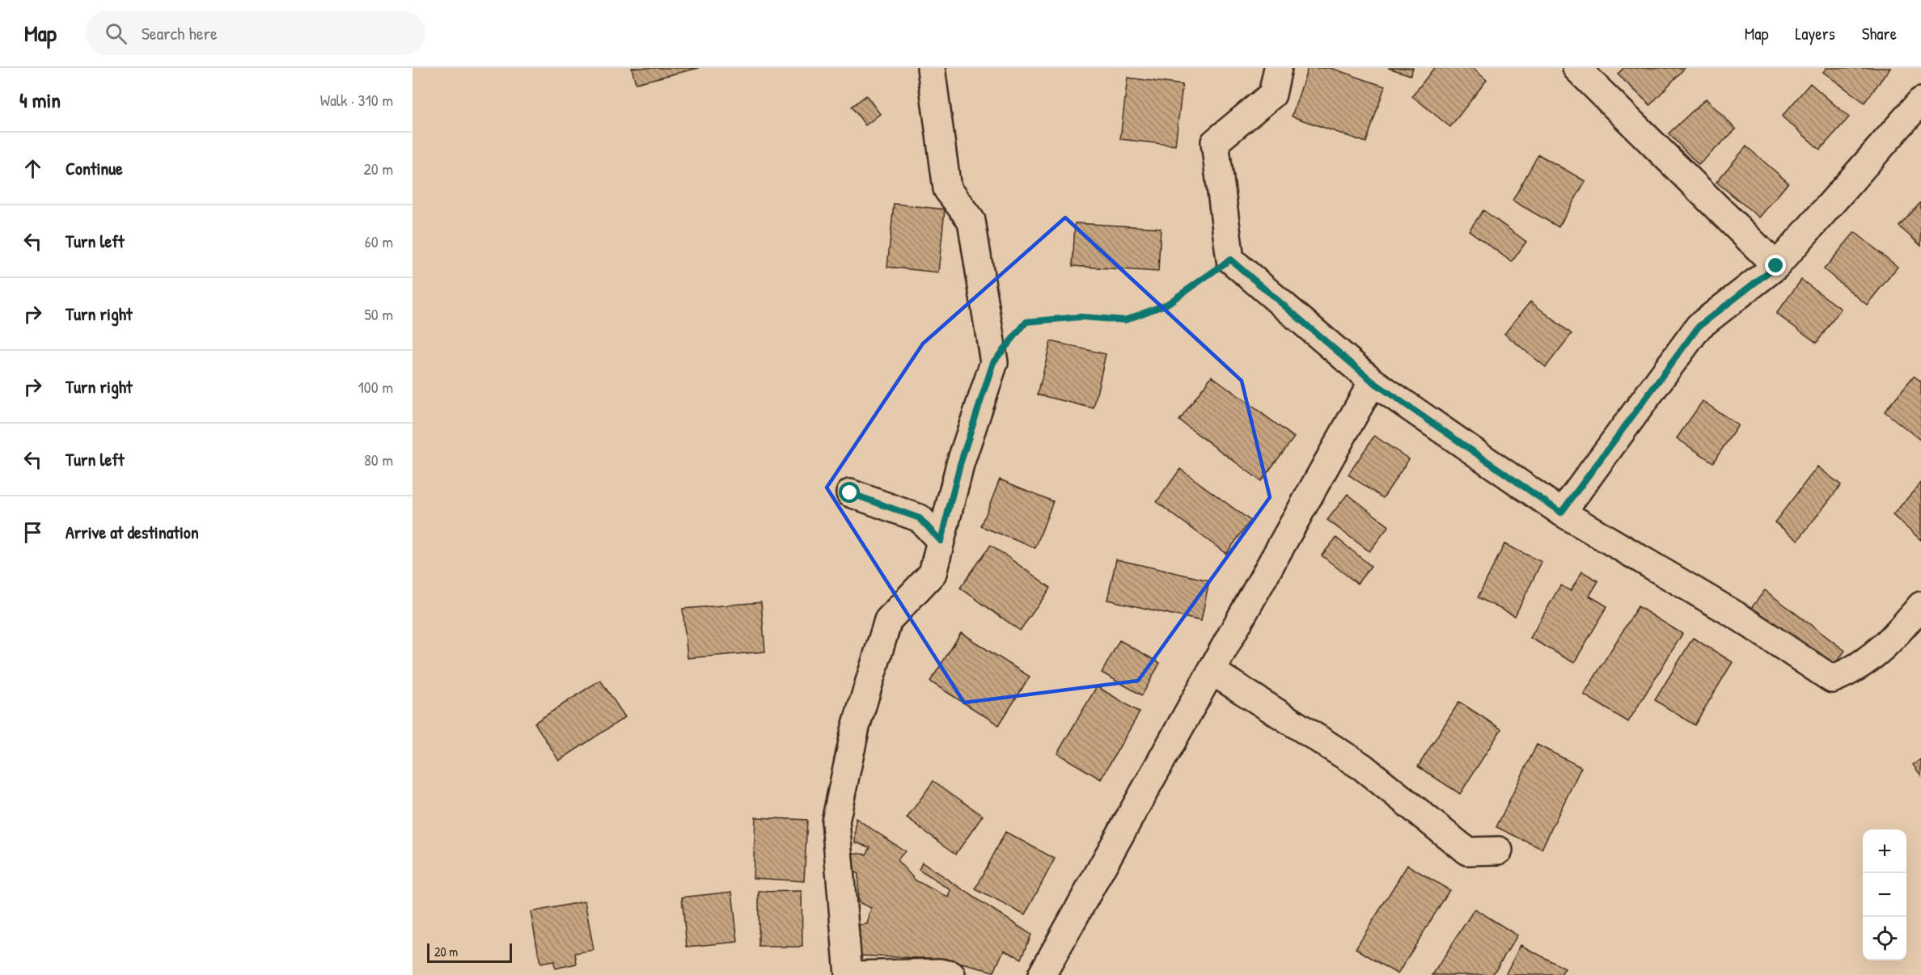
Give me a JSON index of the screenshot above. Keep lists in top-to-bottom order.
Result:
{
  "scale_bar": "20 m",
  "page": {
    "header": "Map",
    "search": "Search here",
    "nav": ["Map", "Layers", "Share"],
    "heading": ["4 min", "Walk · 310 m"],
    "list": [
      ["Continue", "20 m"],
      ["Turn left", "60 m"],
      ["Turn right", "50 m"],
      ["Turn right", "100 m"],
      ["Turn left", "80 m"],
      "Arrive at destination"
    ],
    "map_buttons": ["+", "−"],
    "scale": "20 m"
  }
}
